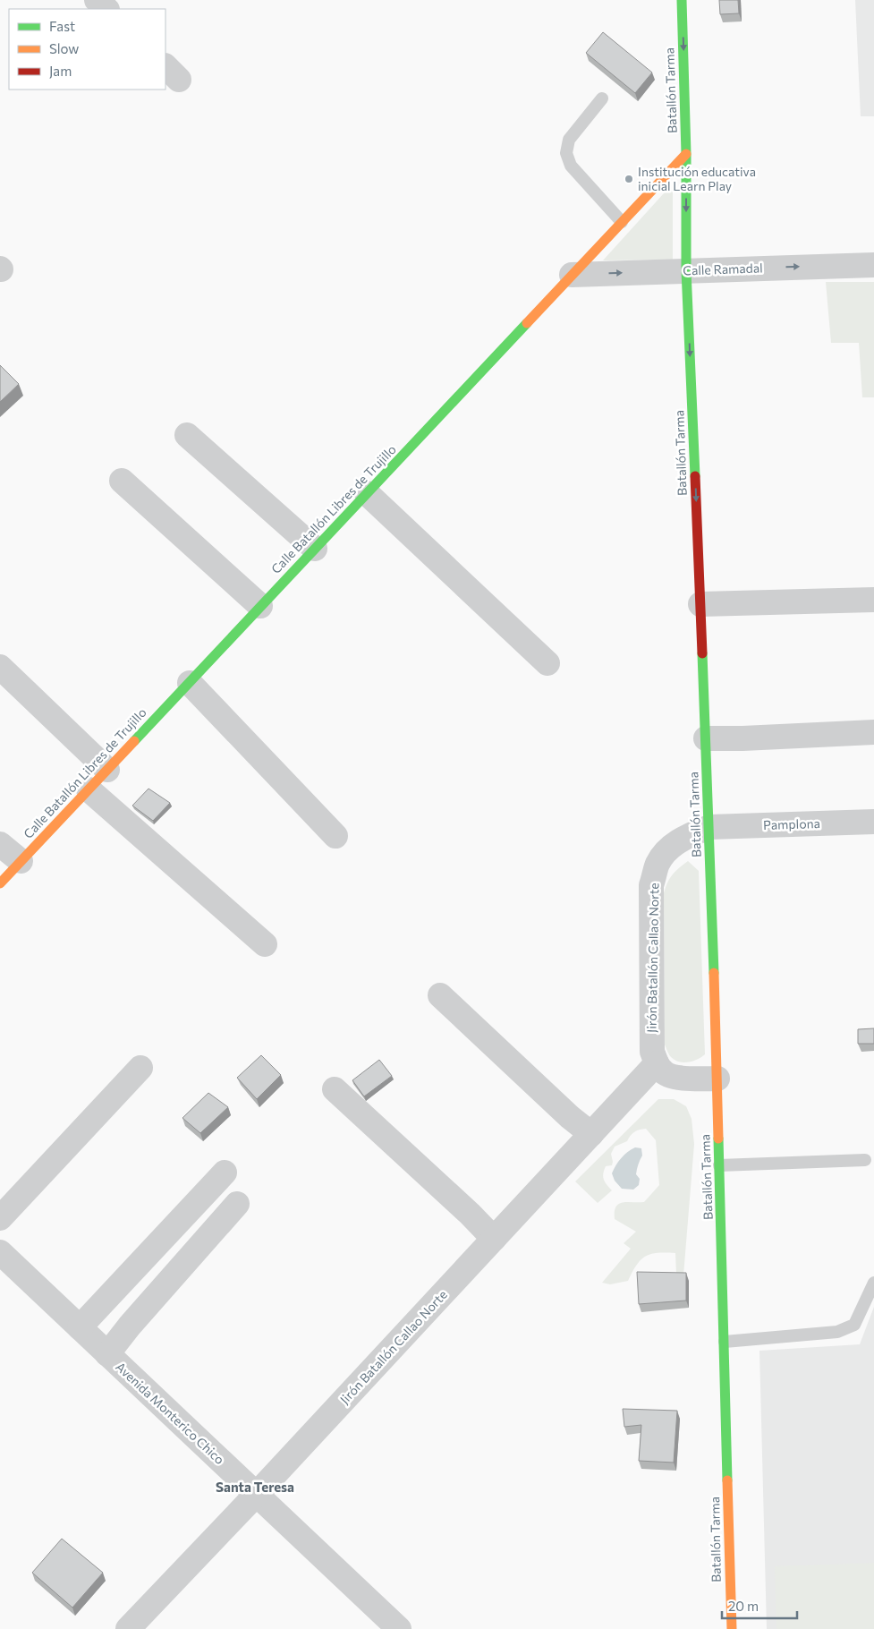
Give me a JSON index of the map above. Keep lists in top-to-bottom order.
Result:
{
  "streets": {
    "street": [
      "Batallón Tarma",
      "Calle Ramadal",
      "Calle Batallón Libres de Trujillo",
      "Pamplona",
      "Jirón Batallón Callao Norte",
      "Avenida Monterico Chico"
    ]
  },
  "crossings": [
    ["Batallón Tarma", "Calle Ramadal"],
    ["Batallón Tarma", "Calle Batallón Libres de Trujillo"],
    ["Batallón Tarma", "Pamplona"],
    ["Batallón Tarma", "Jirón Batallón Callao Norte"],
    ["Calle Ramadal", "Calle Batallón Libres de Trujillo"],
    ["Pamplona", "Jirón Batallón Callao Norte"],
    ["Jirón Batallón Callao Norte", "Avenida Monterico Chico"]
  ],
  "one_way": ["Batallón Tarma", "Calle Ramadal"],
  "districts": ["Santa Teresa"],
  "places": ["Institución educativa inicial Learn Play"],
  "legend": ["Fast", "Slow", "Jam"],
  "scale_bar": "20 m"
}
